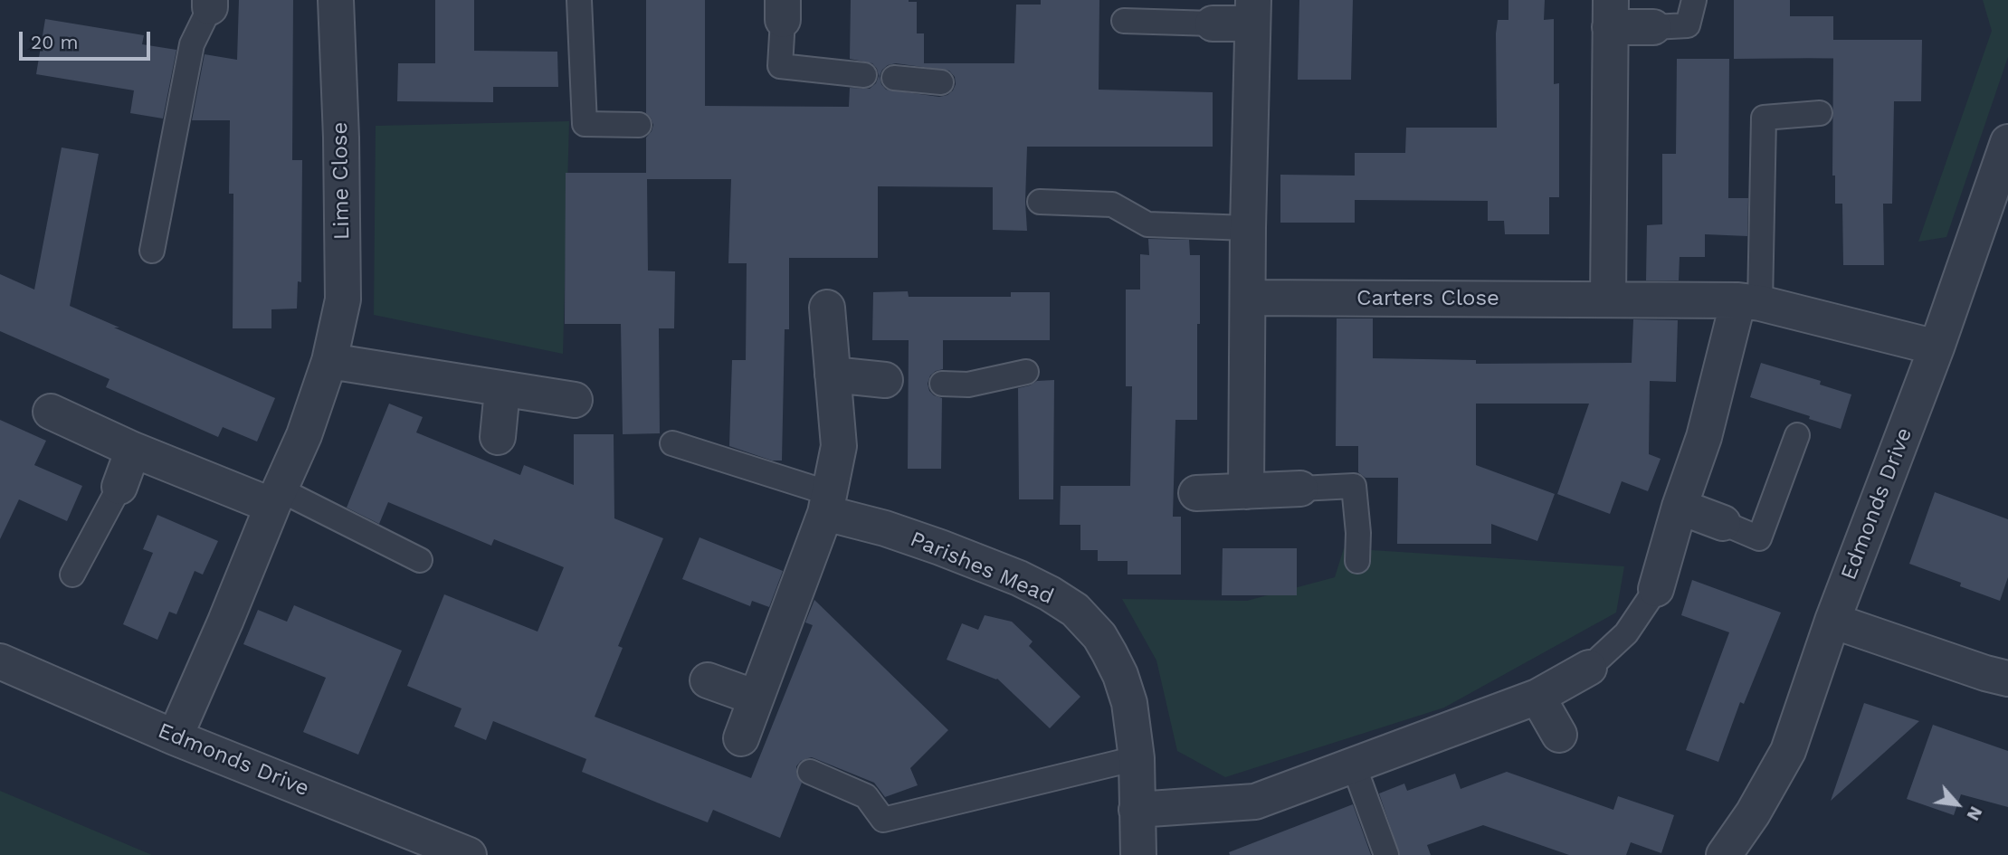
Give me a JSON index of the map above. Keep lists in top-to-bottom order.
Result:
{
  "streets": {
    "street": [
      "Lime Close",
      "Carters Close",
      "Edmonds Drive",
      "Parishes Mead"
    ]
  },
  "crossings": [
    ["Lime Close", "Edmonds Drive"],
    ["Carters Close", "Edmonds Drive"]
  ],
  "scale_bar": "20 m",
  "north": "bottom right"
}
